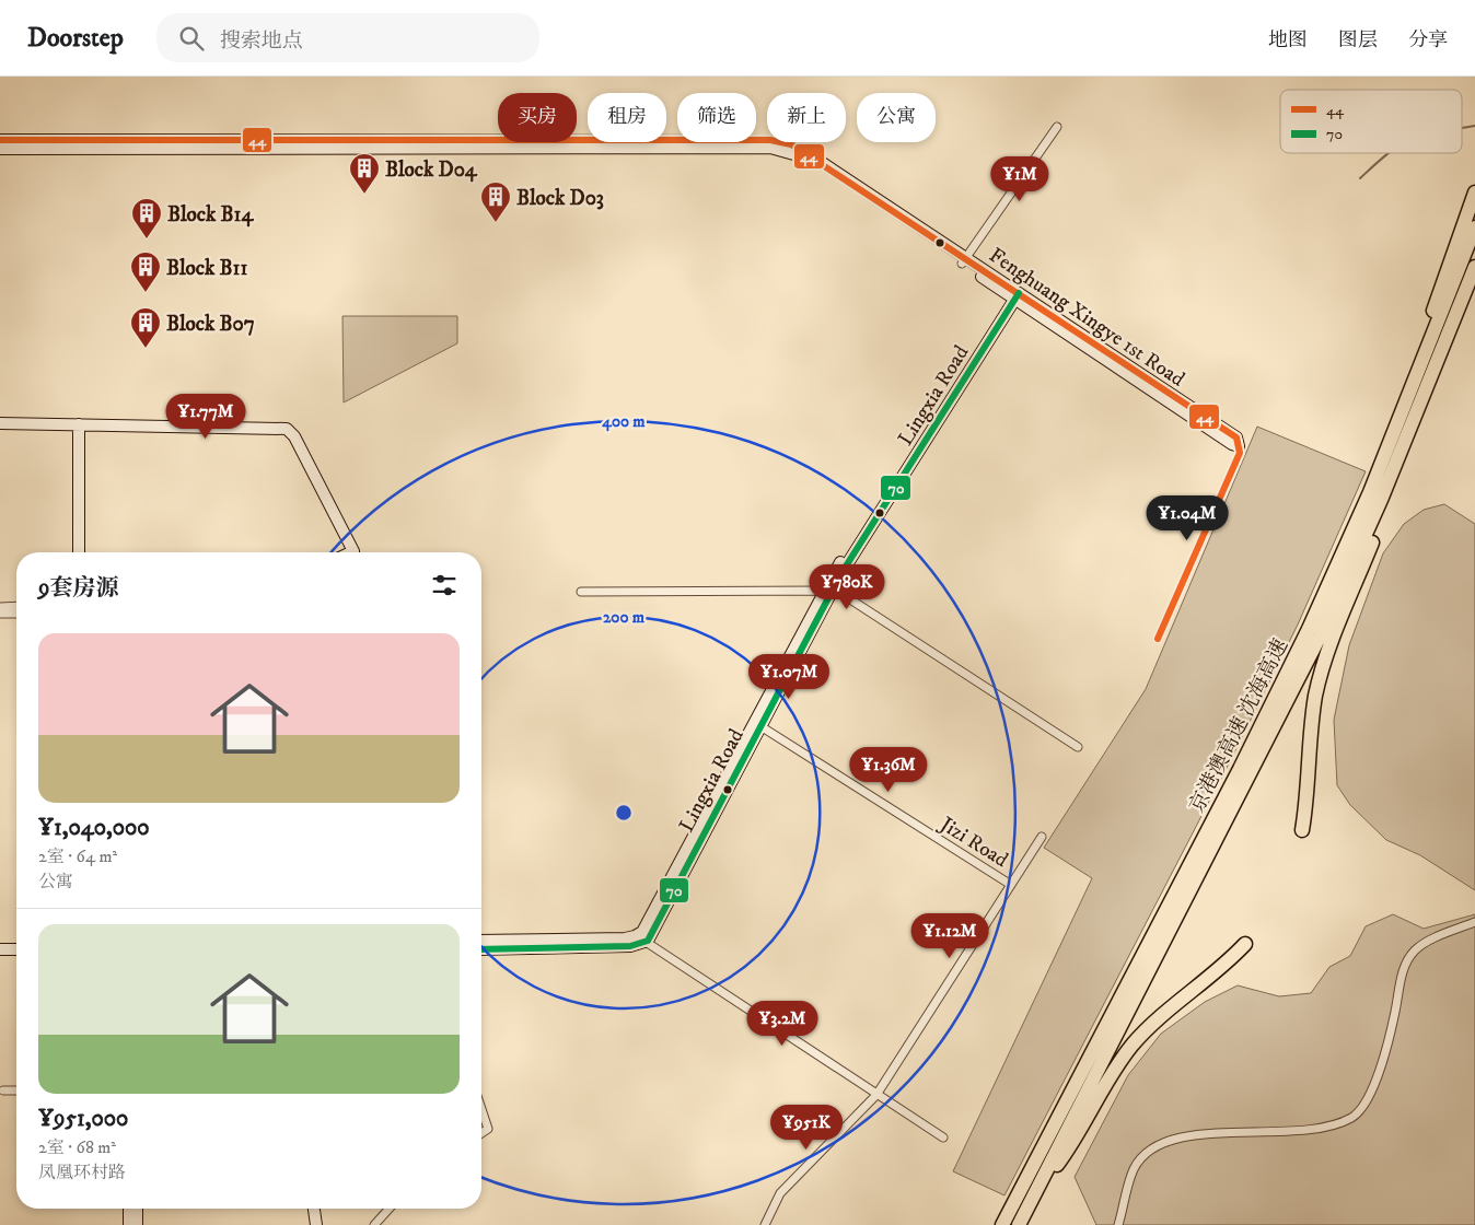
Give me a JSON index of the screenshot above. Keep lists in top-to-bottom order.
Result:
{
  "streets": {
    "highway": ["京港澳高速 沈海高速"],
    "street": ["Fenghuang Xingye 1st Road", "Lingxia Road", "Jizi Road"]
  },
  "crossings": [
    ["Fenghuang Xingye 1st Road", "Lingxia Road"],
    ["Lingxia Road", "Jizi Road"]
  ],
  "places": {
    "building": [
      "Block D04",
      "Block D03",
      "Block B14",
      "Block B11",
      "Block B07"
    ]
  },
  "lines": ["transit line 44", "transit line 70"],
  "legend": ["44", "70"],
  "page": {
    "header": "Doorstep",
    "search": "搜索地点",
    "nav": ["地图", "图层", "分享"],
    "chip": [
      "买房",
      "租房",
      "筛选",
      "新上",
      "公寓"
    ],
    "price": [
      "¥1M",
      "¥1.77M",
      "¥1.04M",
      "¥780K",
      "¥1.07M",
      "¥1.36M",
      "¥1.12M",
      "¥3.2M",
      "¥951K"
    ],
    "heading": "9套房源",
    "list": [
      {
        "name": "¥1,040,000",
        "note": "2室 · 64 m² · 公寓"
      },
      {
        "name": "¥951,000",
        "note": "2室 · 68 m² · 凤凰环村路"
      }
    ]
  },
  "rings": ["400 m", "200 m"]
}
